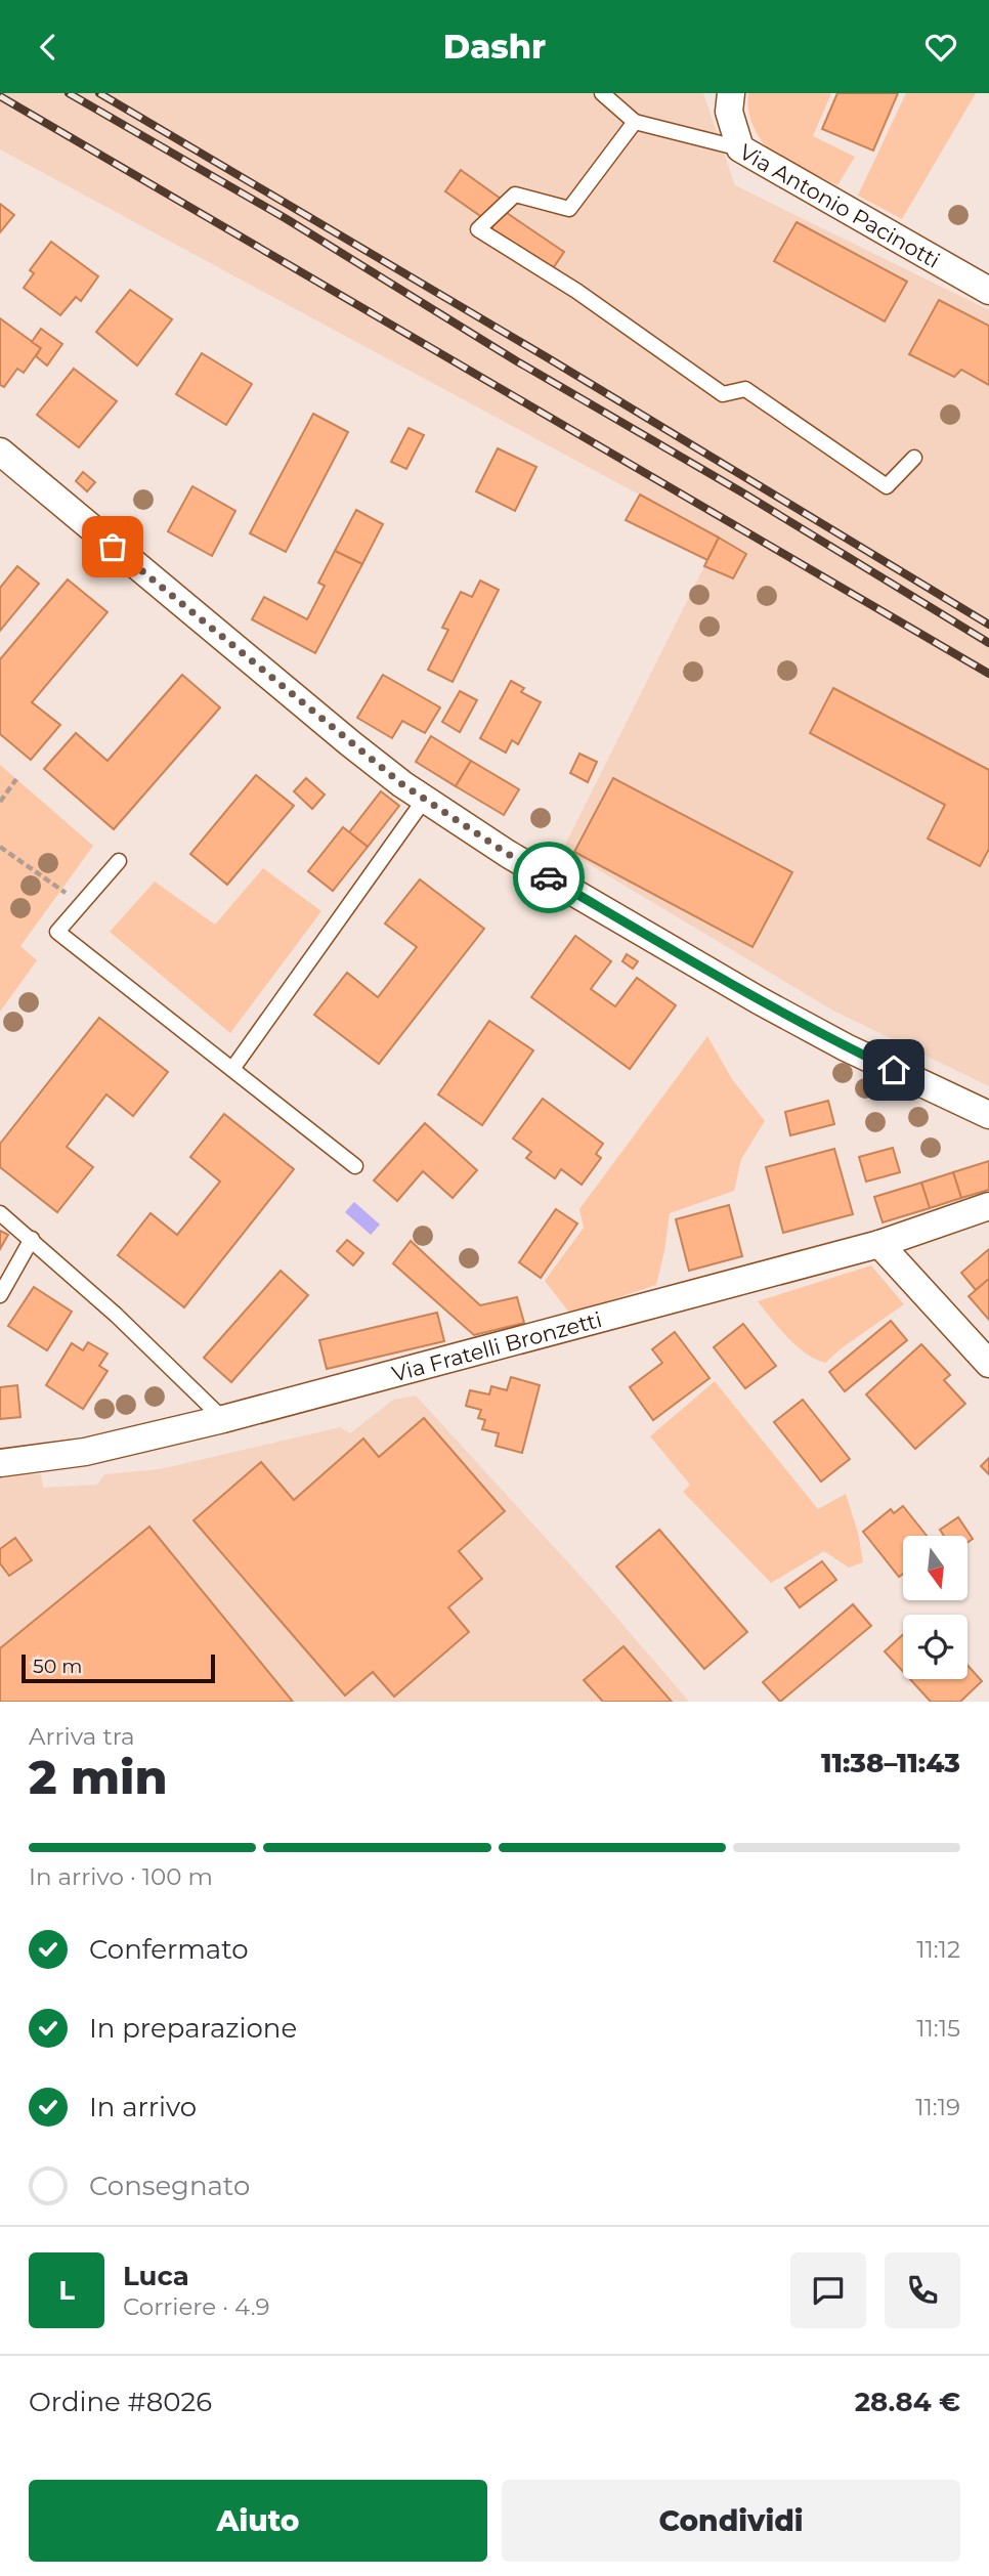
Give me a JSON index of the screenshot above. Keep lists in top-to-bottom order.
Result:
{
  "streets": {
    "street": ["Via Antonio Pacinotti", "Via Fratelli Bronzetti"]
  },
  "scale_bar": "50 m",
  "north": "bottom",
  "page": {
    "header": "Dashr",
    "scale": "50 m",
    "heading": ["2 min", "Arriva tra", "11:38–11:43"],
    "panel": [
      "Luca",
      "Corriere · 4.9",
      "Ordine #8026",
      "28.84 €"
    ],
    "bar": "In arrivo · 100 m",
    "list": [
      ["Confermato", "11:12"],
      ["In preparazione", "11:15"],
      ["In arrivo", "11:19"],
      "Consegnato"
    ],
    "round": "L",
    "buttons": ["Aiuto", "Condividi"]
  }
}
